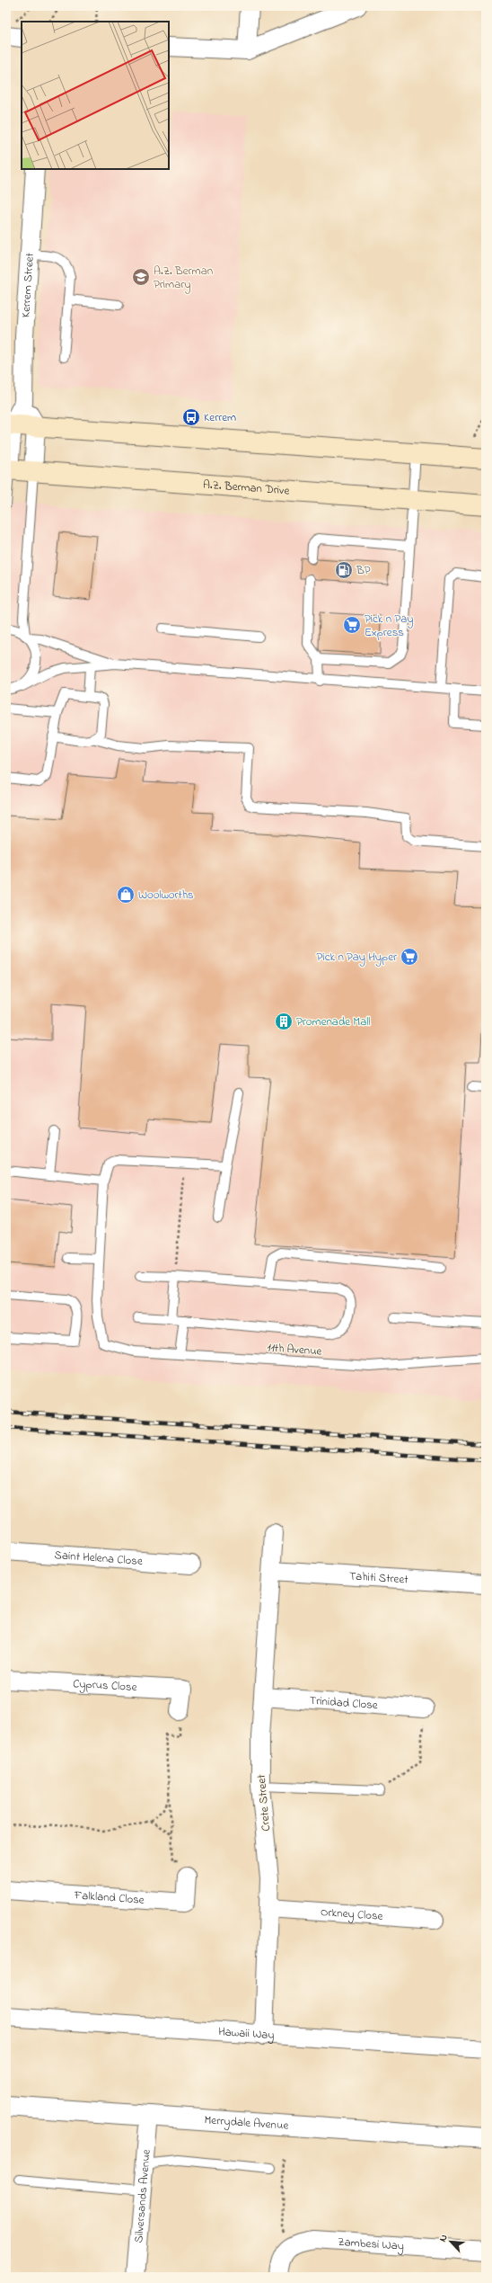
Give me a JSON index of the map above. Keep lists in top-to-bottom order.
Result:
{
  "streets": {
    "main road": ["A.Z. Berman Drive"],
    "street": [
      "Kerrem Street",
      "Saint Helena Close",
      "Tahiti Street",
      "Cyprus Close",
      "Trinidad Close",
      "Crete Street",
      "Falkland Close",
      "Orkney Close",
      "Hawaii Way",
      "Merrydale Avenue",
      "Silversands Avenue",
      "Zambesi Way"
    ],
    "lane": ["11th Avenue"]
  },
  "crossings": [
    ["Kerrem Street", "A.Z. Berman Drive"],
    ["Tahiti Street", "Crete Street"],
    ["Trinidad Close", "Crete Street"],
    ["Crete Street", "Orkney Close"],
    ["Crete Street", "Hawaii Way"],
    ["Merrydale Avenue", "Silversands Avenue"]
  ],
  "places": {
    "school or university": ["A.Z. Berman Primary"],
    "bus stop": ["Kerrem"],
    "fuel station": ["BP"],
    "supermarket": ["Pick n Pay Express", "Pick n Pay Hyper"],
    "shop": ["Woolworths"],
    "building": ["Promenade Mall"]
  },
  "north": "top left"
}
